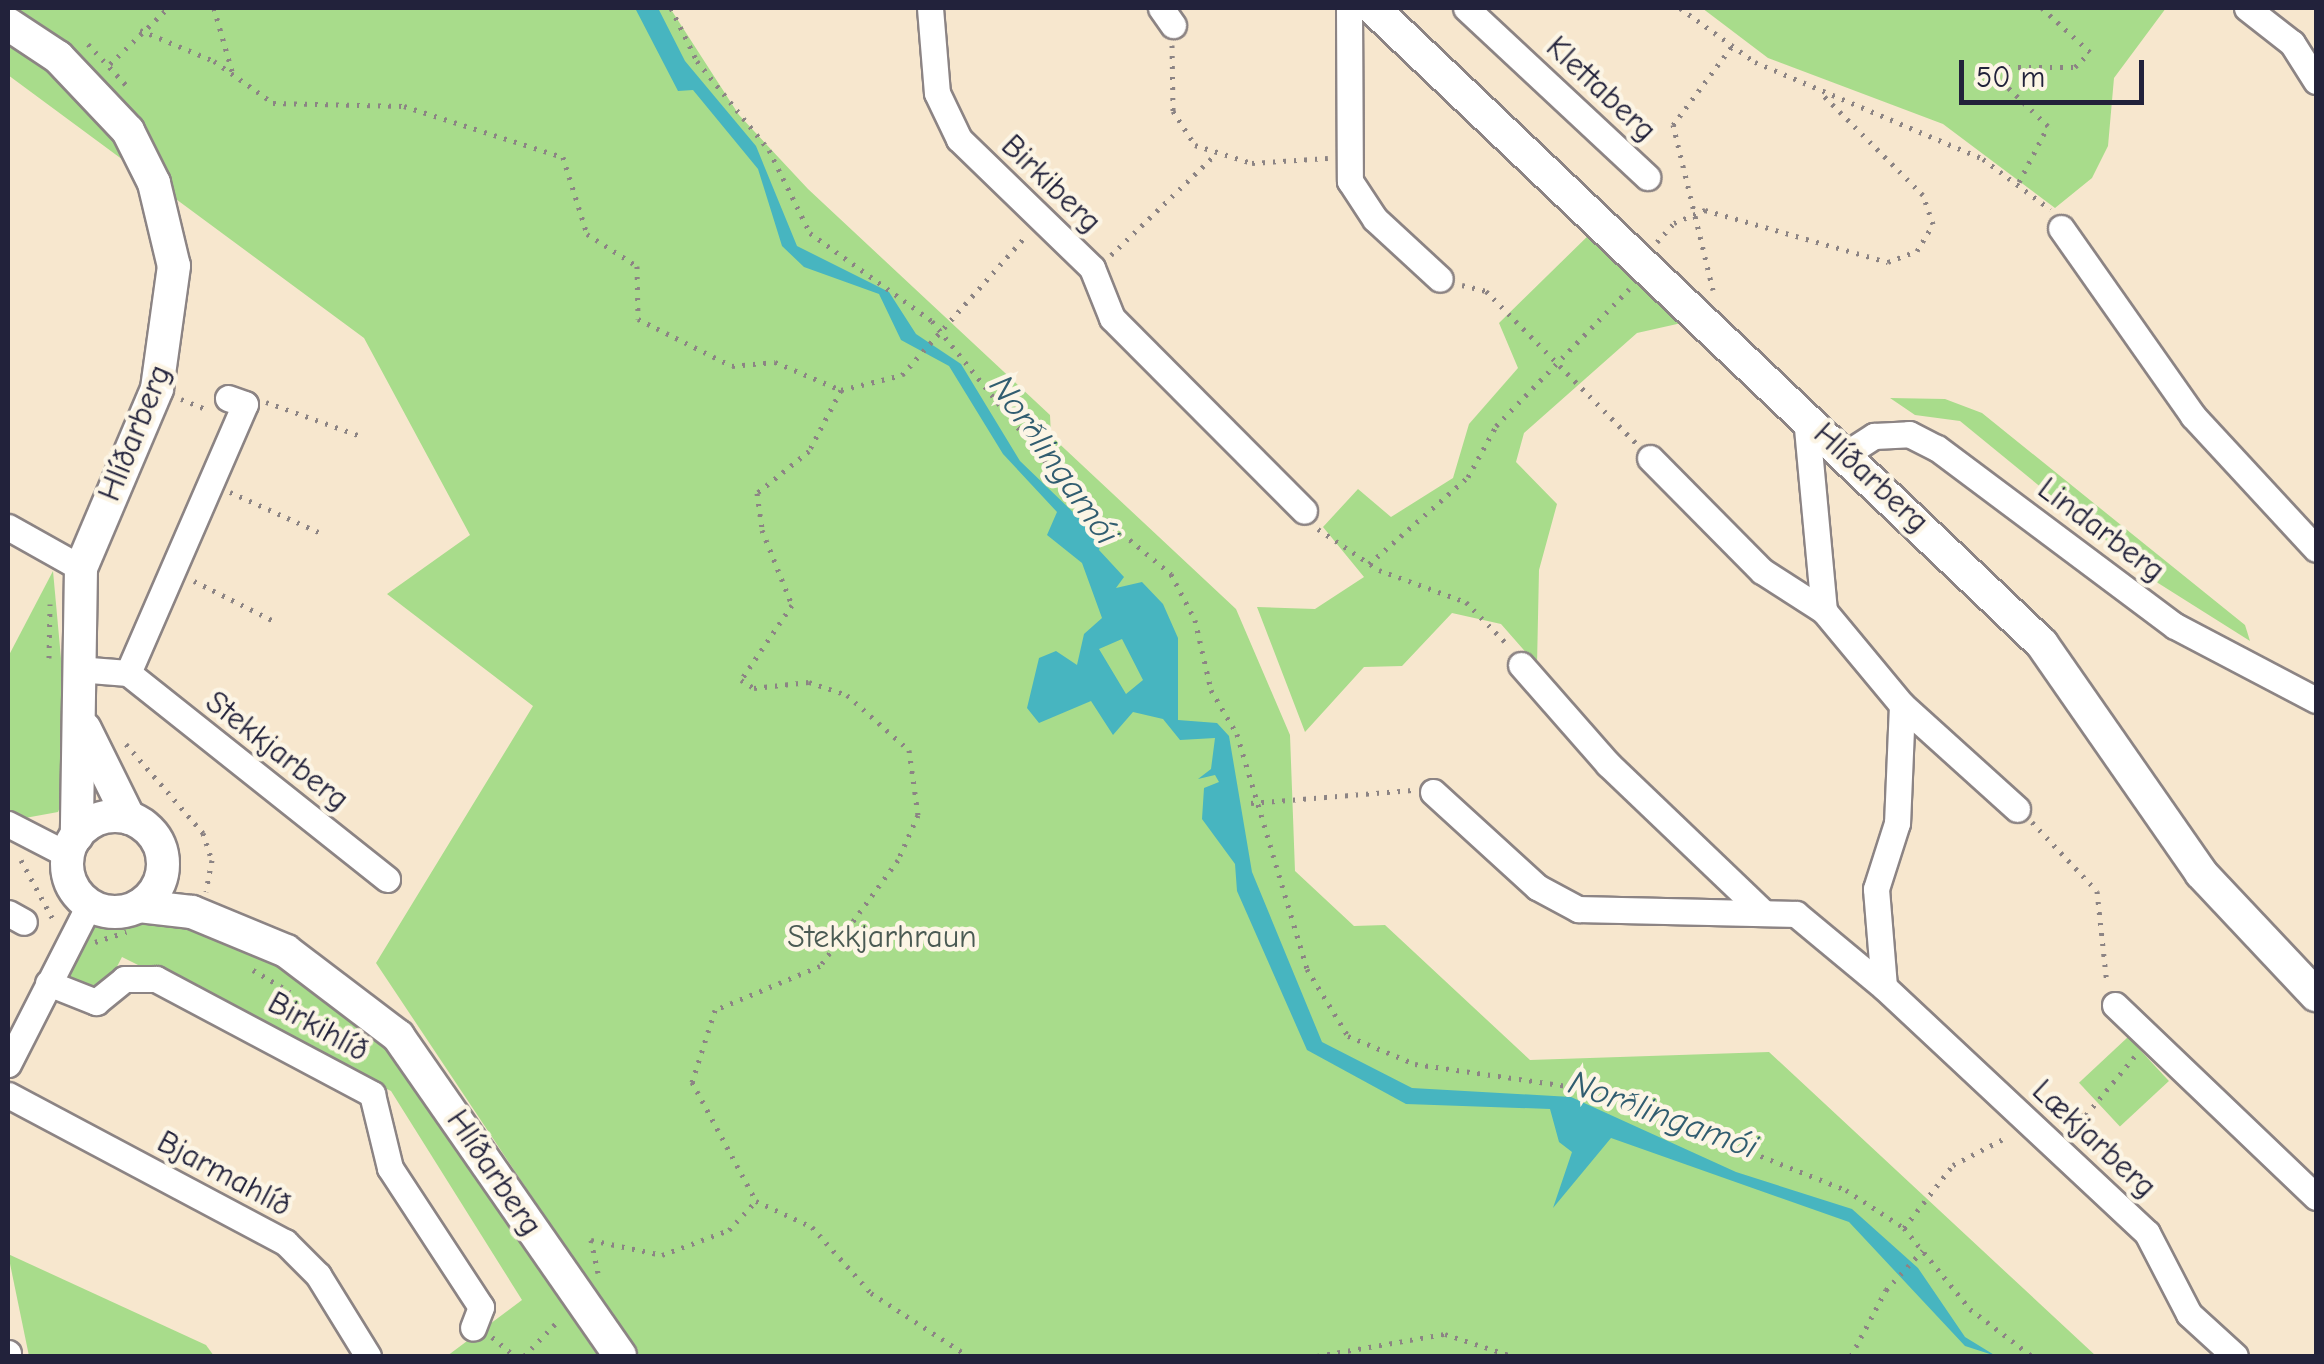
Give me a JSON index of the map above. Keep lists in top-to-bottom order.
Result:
{
  "streets": {
    "street": [
      "Klettaberg",
      "Birkiberg",
      "Hlíðarberg",
      "Lindarberg",
      "Stekkjarberg",
      "Birkihlíð",
      "Lækjarberg",
      "Bjarmahlíð"
    ]
  },
  "crossings": [
    ["Hlíðarberg", "Lindarberg"]
  ],
  "water": ["Norðlingamói"],
  "parks": ["Stekkjarhraun"],
  "scale_bar": "50 m"
}
